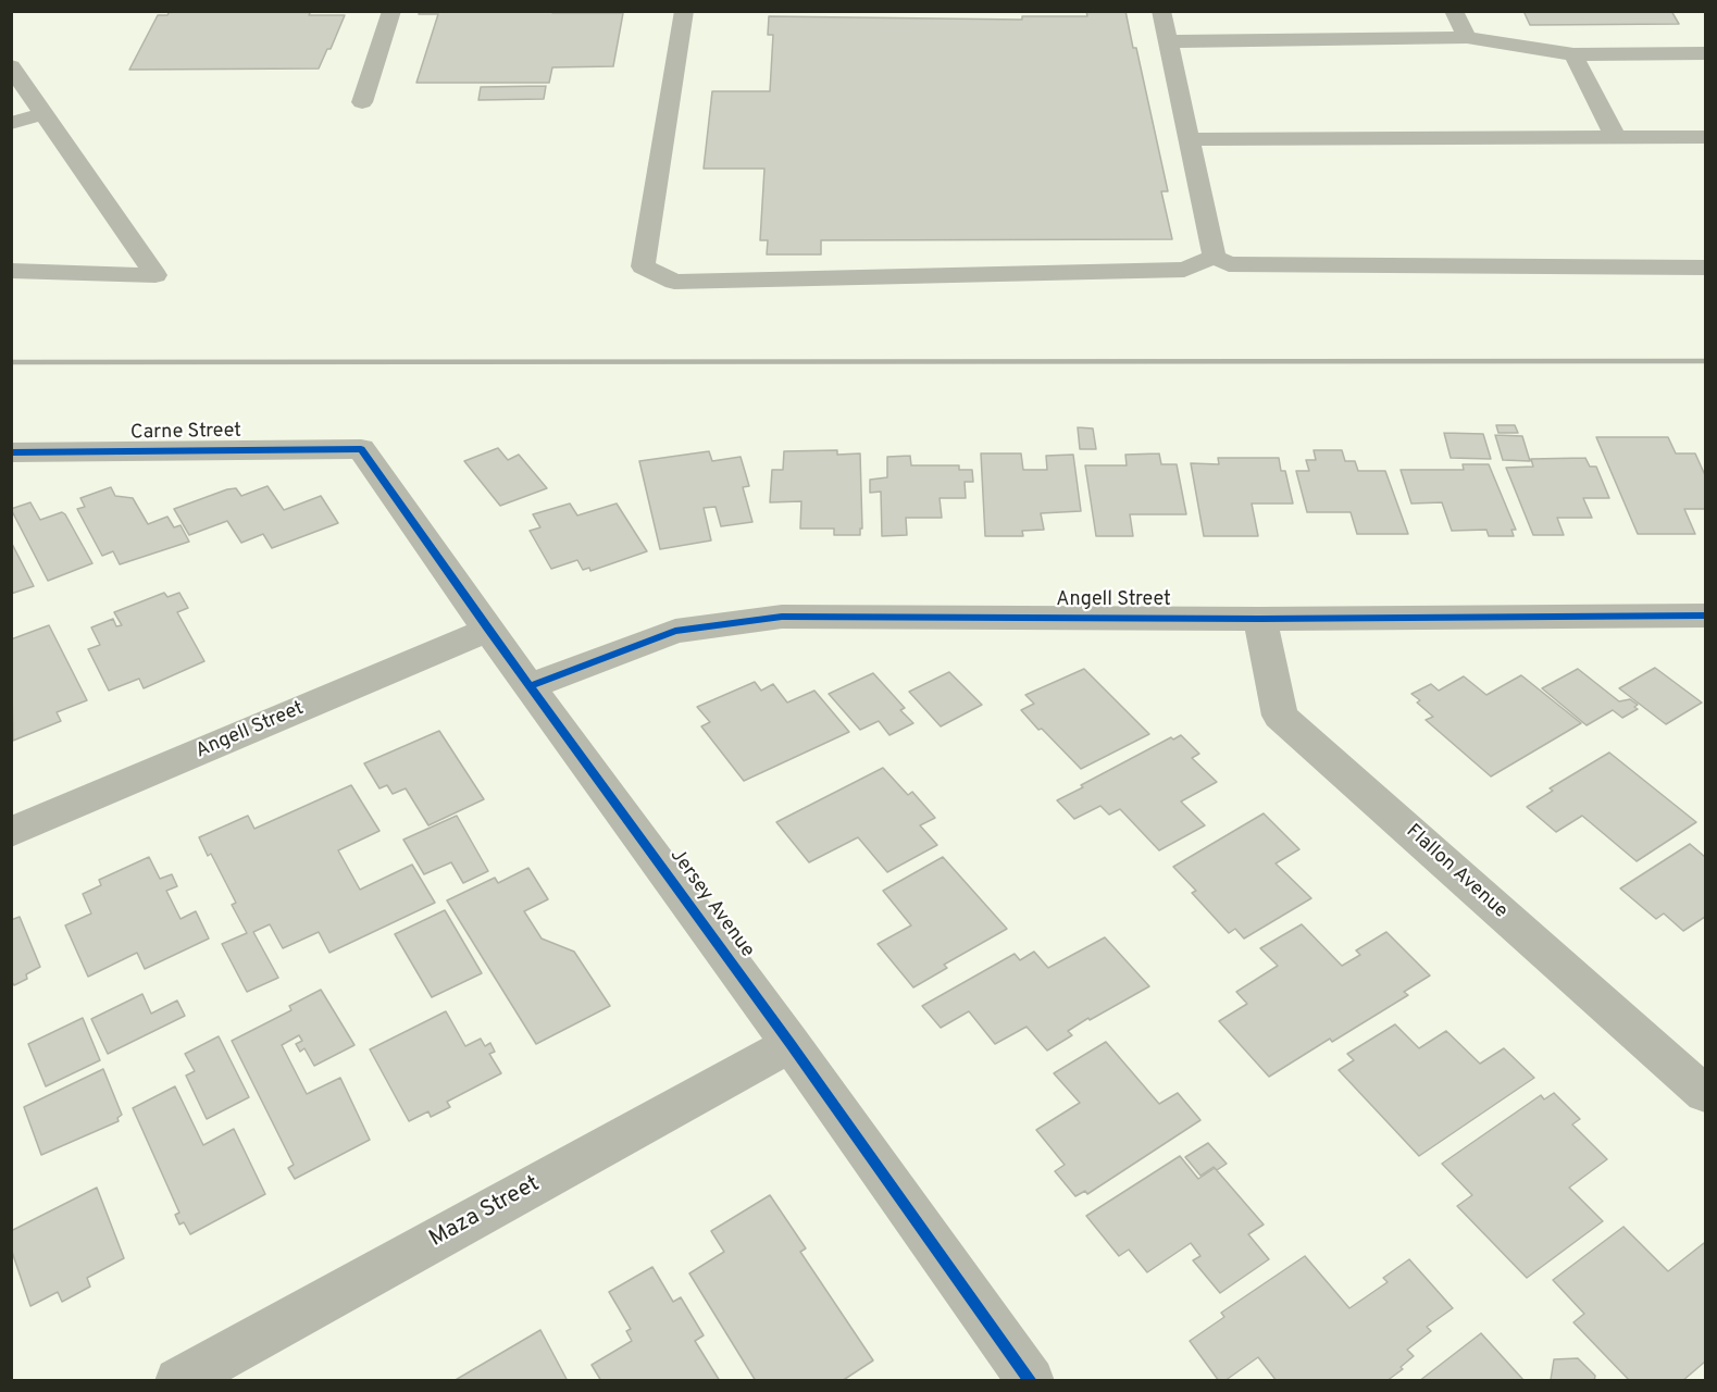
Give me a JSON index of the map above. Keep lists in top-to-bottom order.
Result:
{
  "streets": {
    "street": [
      "Carne Street",
      "Angell Street",
      "Flallon Avenue",
      "Jersey Avenue",
      "Maza Street"
    ]
  },
  "crossings": [
    ["Carne Street", "Jersey Avenue"],
    ["Angell Street", "Flallon Avenue"],
    ["Angell Street", "Jersey Avenue"],
    ["Jersey Avenue", "Maza Street"]
  ]
}
